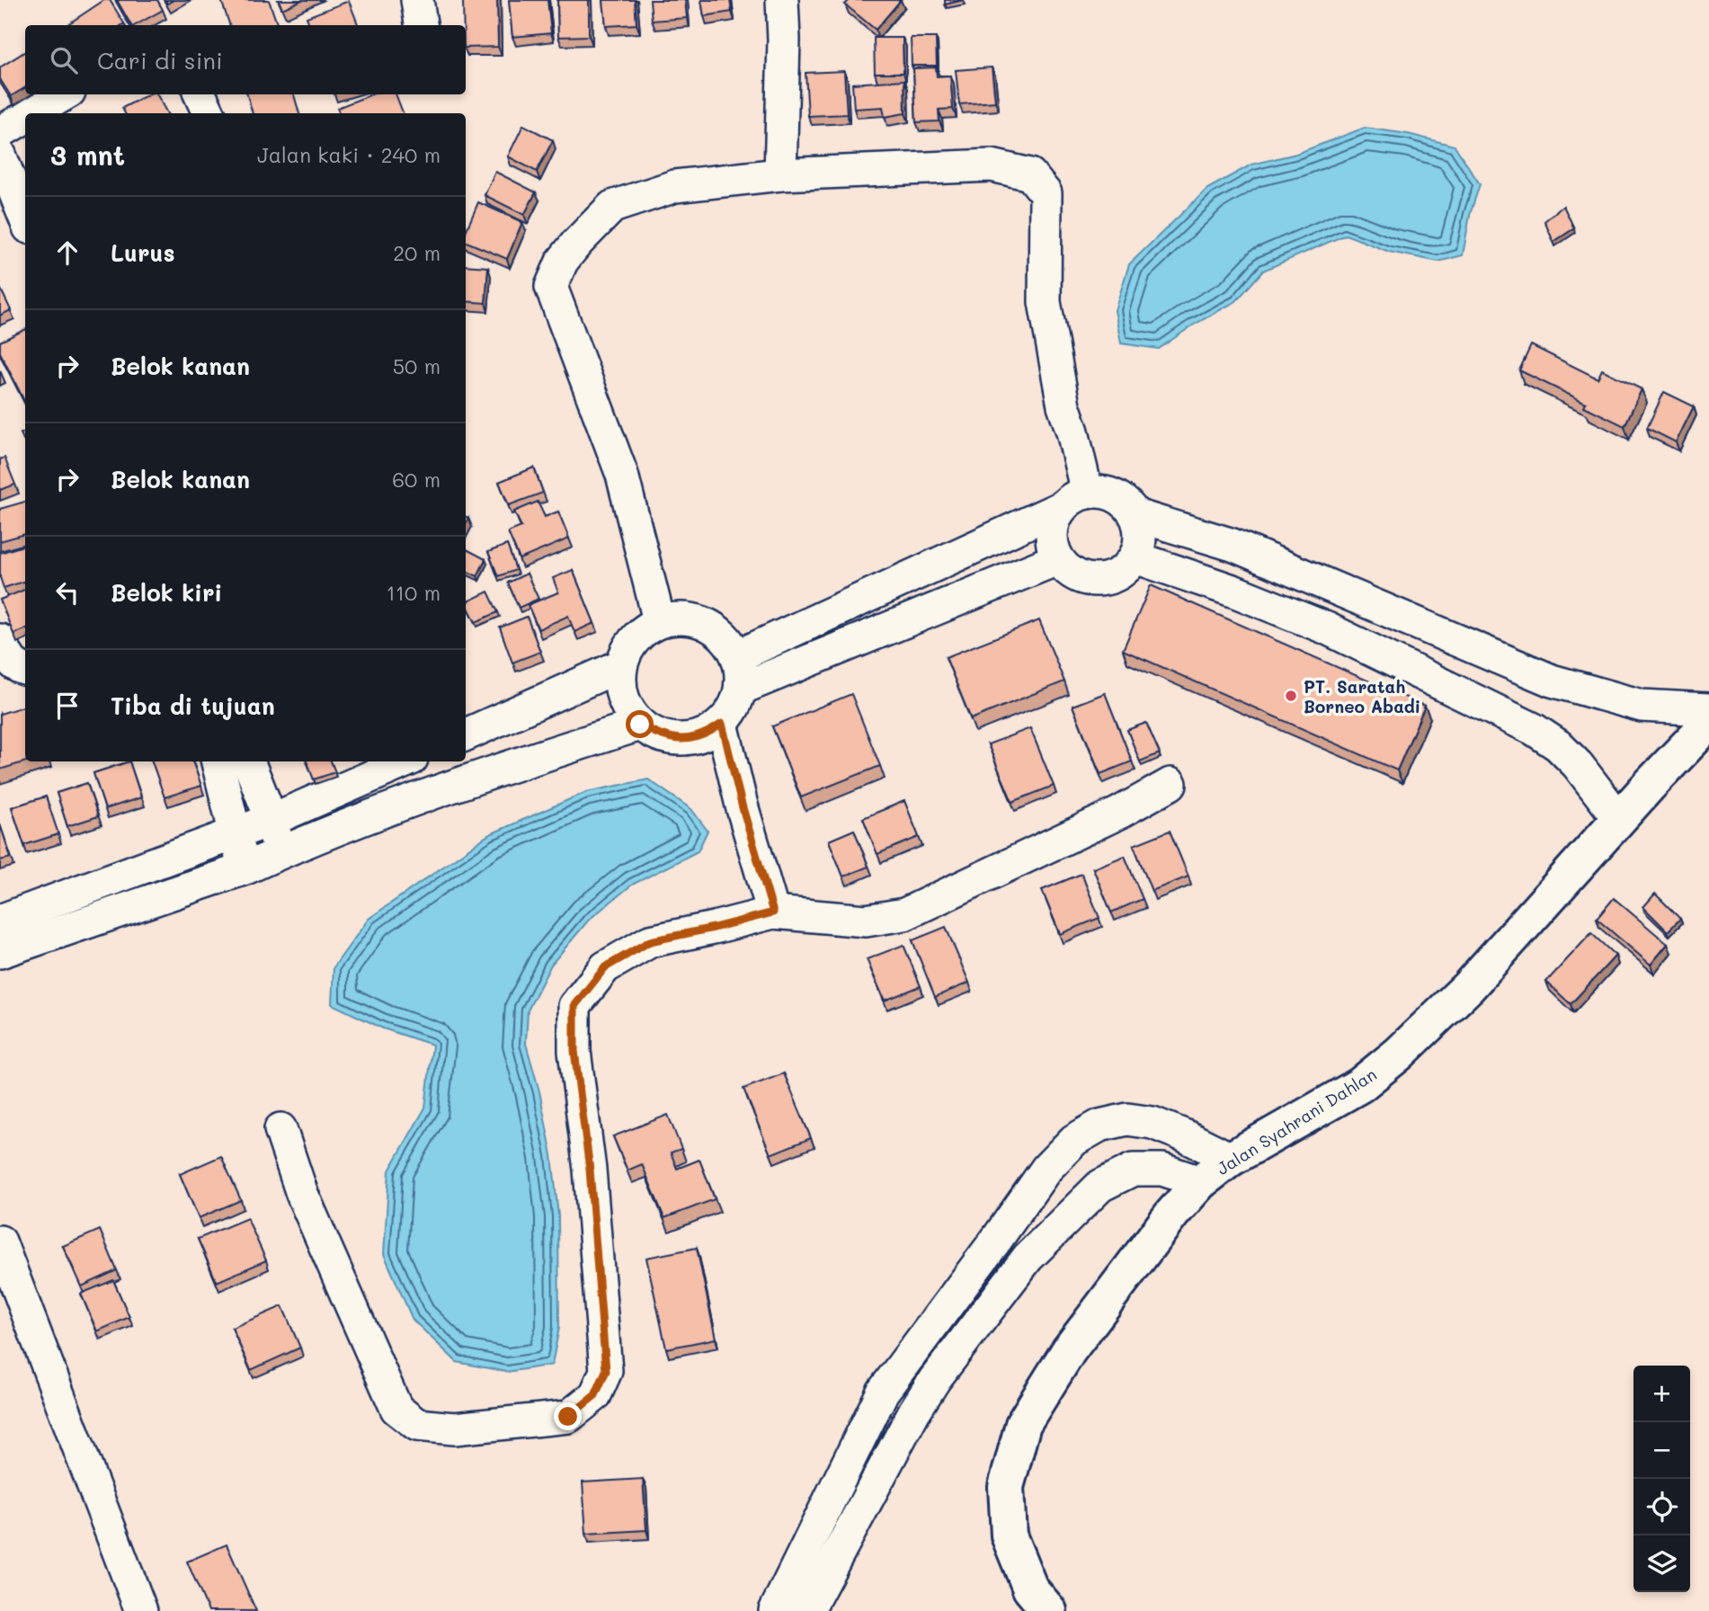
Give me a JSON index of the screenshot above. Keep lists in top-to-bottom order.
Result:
{
  "streets": {
    "street": ["Jalan Syahrani Dahlan"]
  },
  "places": ["PT. Saratah Borneo Abadi"],
  "page": {
    "search": "Cari di sini",
    "heading": ["3 mnt", "Jalan kaki · 240 m"],
    "list": [
      ["Lurus", "20 m"],
      ["Belok kanan", "50 m"],
      ["Belok kanan", "60 m"],
      ["Belok kiri", "110 m"],
      "Tiba di tujuan"
    ],
    "map_buttons": ["+", "−"]
  }
}
